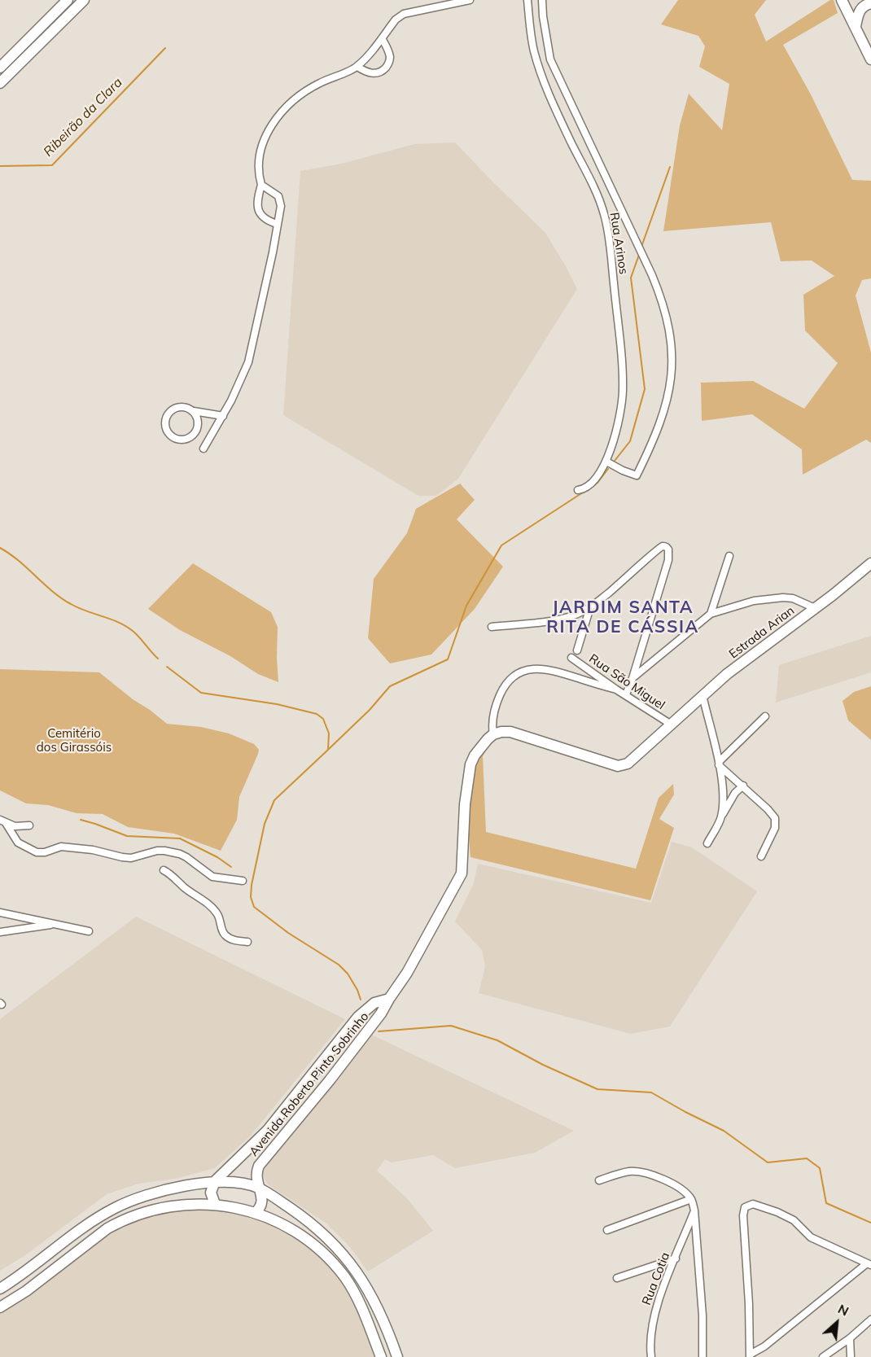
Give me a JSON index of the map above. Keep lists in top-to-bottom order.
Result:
{
  "streets": {
    "street": [
      "Rua Arinos",
      "Estrada Arian",
      "Rua São Miguel",
      "Avenida Roberto Pinto Sobrinho",
      "Rua Cotia"
    ]
  },
  "crossings": [
    ["Estrada Arian", "Rua São Miguel"]
  ],
  "districts": ["JARDIM SANTA RITA DE CÁSSIA"],
  "water": ["Ribeirão da Clara"],
  "parks": ["Cemitério dos Girassóis"],
  "north": "top right"
}
